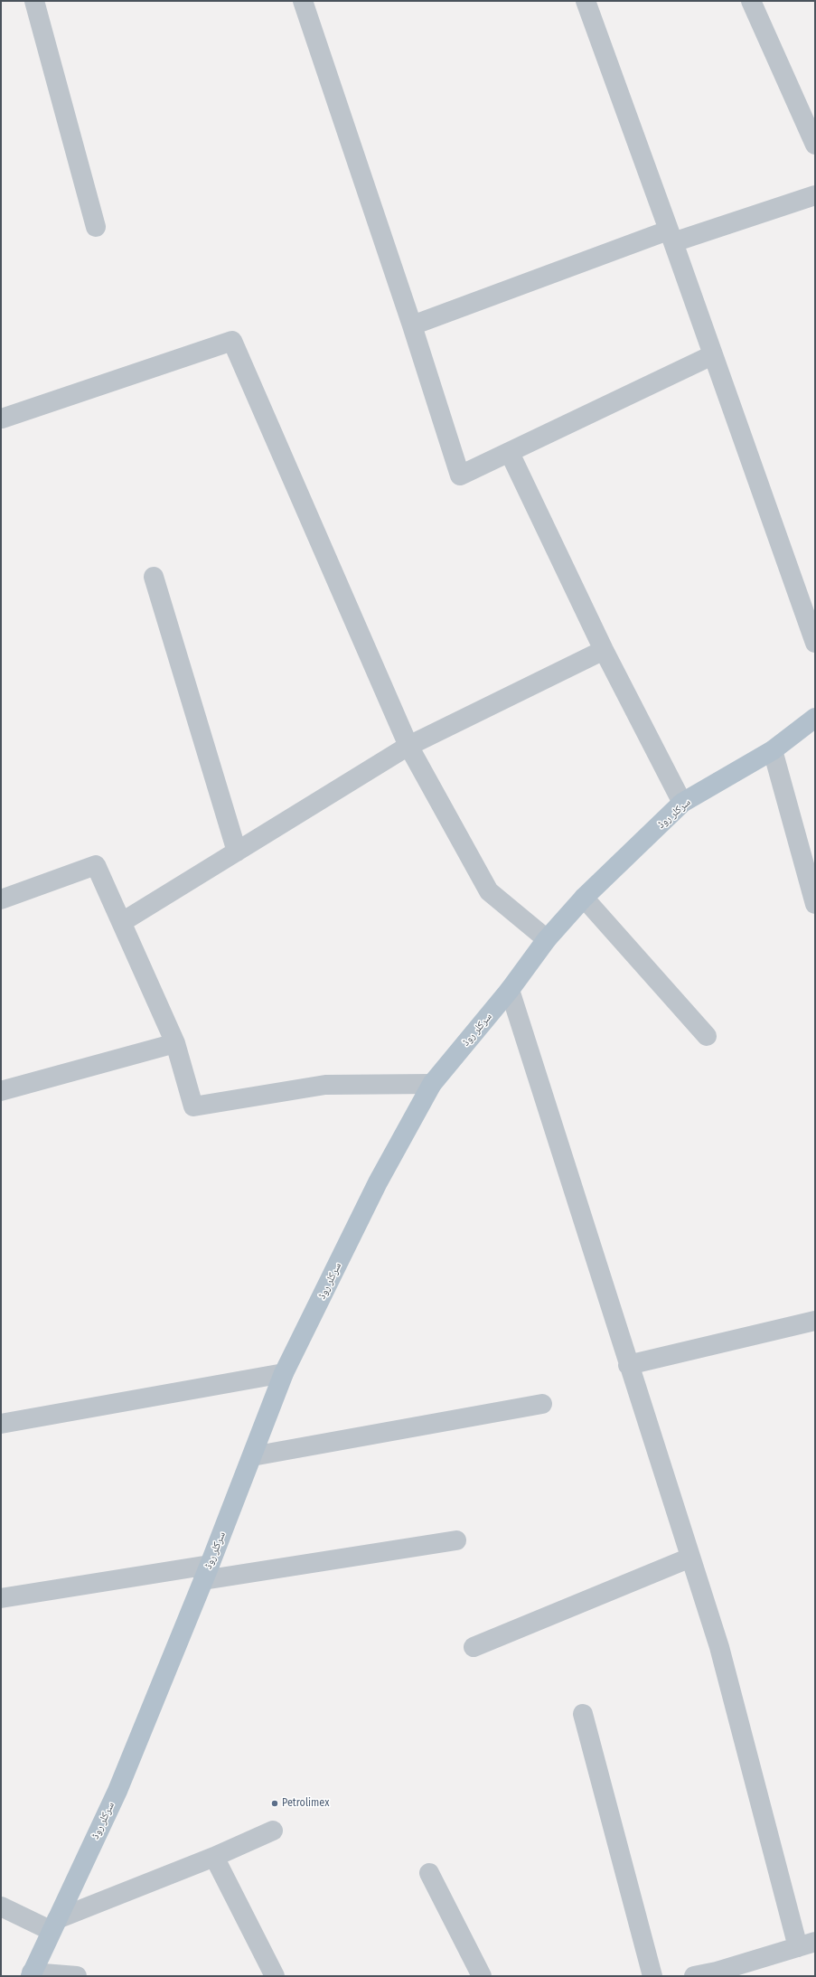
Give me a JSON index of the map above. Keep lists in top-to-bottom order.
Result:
{
  "streets": {
    "main road": ["سرکلر روڈ"]
  },
  "places": ["Petrolimex"]
}
